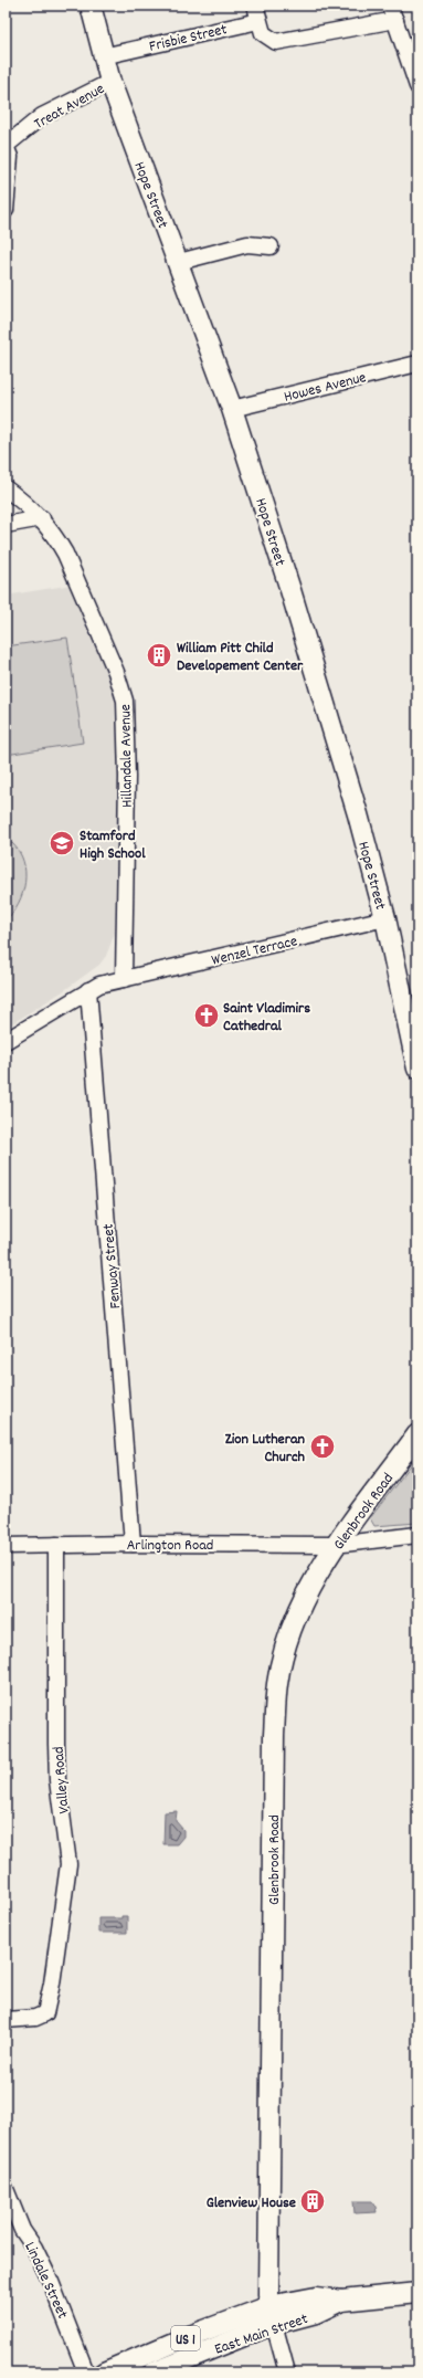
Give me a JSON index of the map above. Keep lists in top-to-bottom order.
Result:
{
  "streets": {
    "main road": [
      "Hope Street",
      "Glenbrook Road",
      "East Main Street",
      "US 1"
    ],
    "street": [
      "Frisbie Street",
      "Treat Avenue",
      "Howes Avenue",
      "Hillandale Avenue",
      "Wenzel Terrace",
      "Fenway Street",
      "Arlington Road",
      "Valley Road",
      "Lindale Street"
    ]
  },
  "crossings": [
    ["Frisbie Street", "Hope Street"],
    ["Treat Avenue", "Hope Street"],
    ["Hope Street", "Howes Avenue"],
    ["Hope Street", "Wenzel Terrace"],
    ["Hillandale Avenue", "Wenzel Terrace"],
    ["Fenway Street", "Arlington Road"],
    ["Glenbrook Road", "Arlington Road"],
    ["Glenbrook Road", "East Main Street"],
    ["Arlington Road", "Valley Road"]
  ],
  "places": {
    "building": ["William Pitt Child Developement Center", "Glenview House"],
    "school or university": ["Stamford High School"],
    "church": ["Saint Vladimirs Cathedral", "Zion Lutheran Church"]
  }
}
